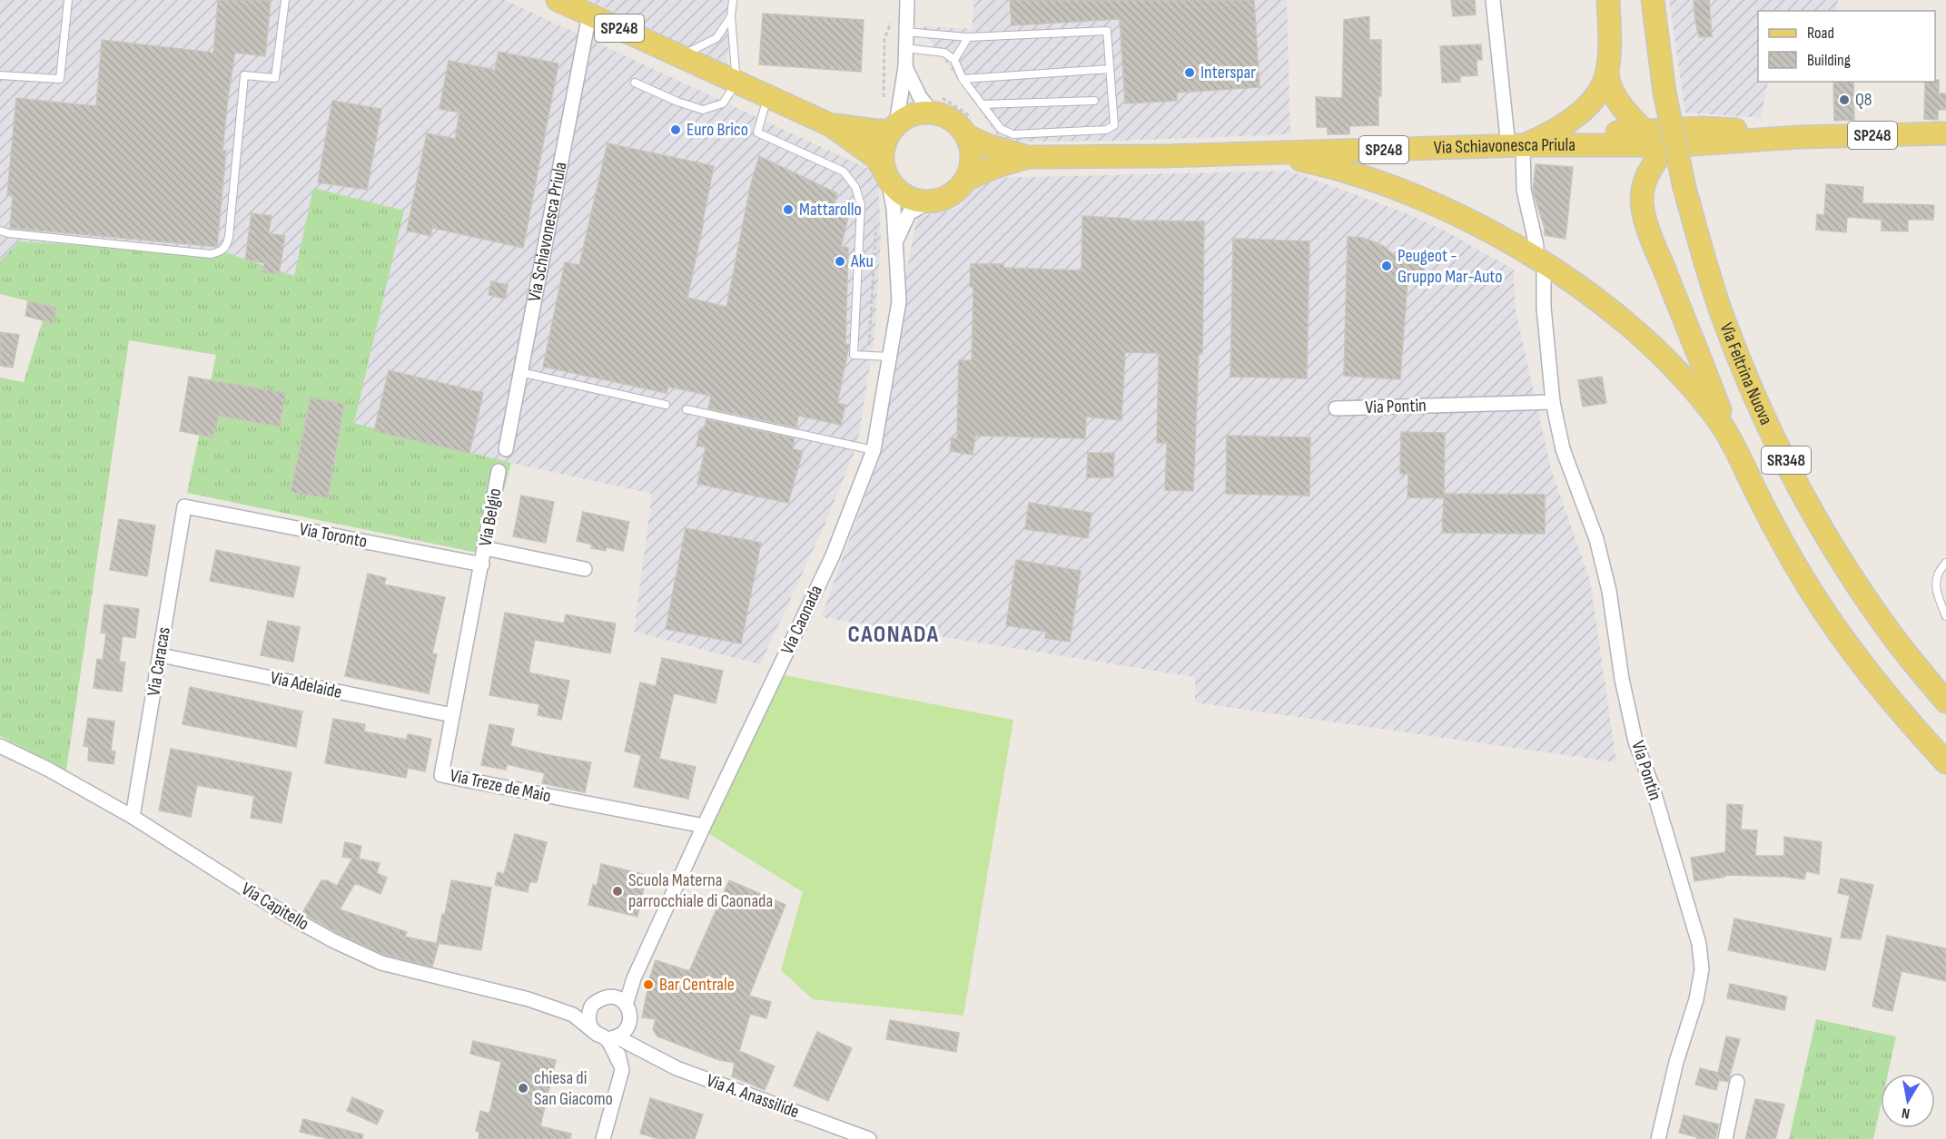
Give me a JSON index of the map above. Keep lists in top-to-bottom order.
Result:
{
  "streets": {
    "main road": [
      "SP248",
      "Via Schiavonesca Priula",
      "Via Feltrina Nuova",
      "SR348"
    ],
    "street": [
      "Via Pontin",
      "Via Belgio",
      "Via Toronto",
      "Via Caonada",
      "Via Caracas",
      "Via Adelaide",
      "Via Treze de Maio",
      "Via Capitello",
      "Via A. Anassilide"
    ]
  },
  "crossings": [
    ["SP248", "Via Schiavonesca Priula"],
    ["SP248", "Via Caonada"],
    ["Via Schiavonesca Priula", "Via Pontin"],
    ["Via Schiavonesca Priula", "Via Caonada"],
    ["Via Belgio", "Via Toronto"],
    ["Via Belgio", "Via Treze de Maio"],
    ["Via Toronto", "Via Caracas"],
    ["Via Toronto", "Via Treze de Maio"],
    ["Via Caonada", "Via Treze de Maio"],
    ["Via Caonada", "Via Capitello"],
    ["Via Caonada", "Via A. Anassilide"],
    ["Via Caracas", "Via Adelaide"],
    ["Via Caracas", "Via Capitello"],
    ["Via Adelaide", "Via Treze de Maio"],
    ["Via Capitello", "Via A. Anassilide"]
  ],
  "districts": ["CAONADA"],
  "places": [
    "Interspar",
    "Q8",
    "Euro Brico",
    "Mattarollo",
    "Aku",
    "Peugeot - Gruppo Mar-Auto",
    "Scuola Materna parrocchiale di Caonada",
    "Bar Centrale",
    "chiesa di San Giacomo"
  ],
  "legend": ["Road", "Building"],
  "north": "bottom"
}
